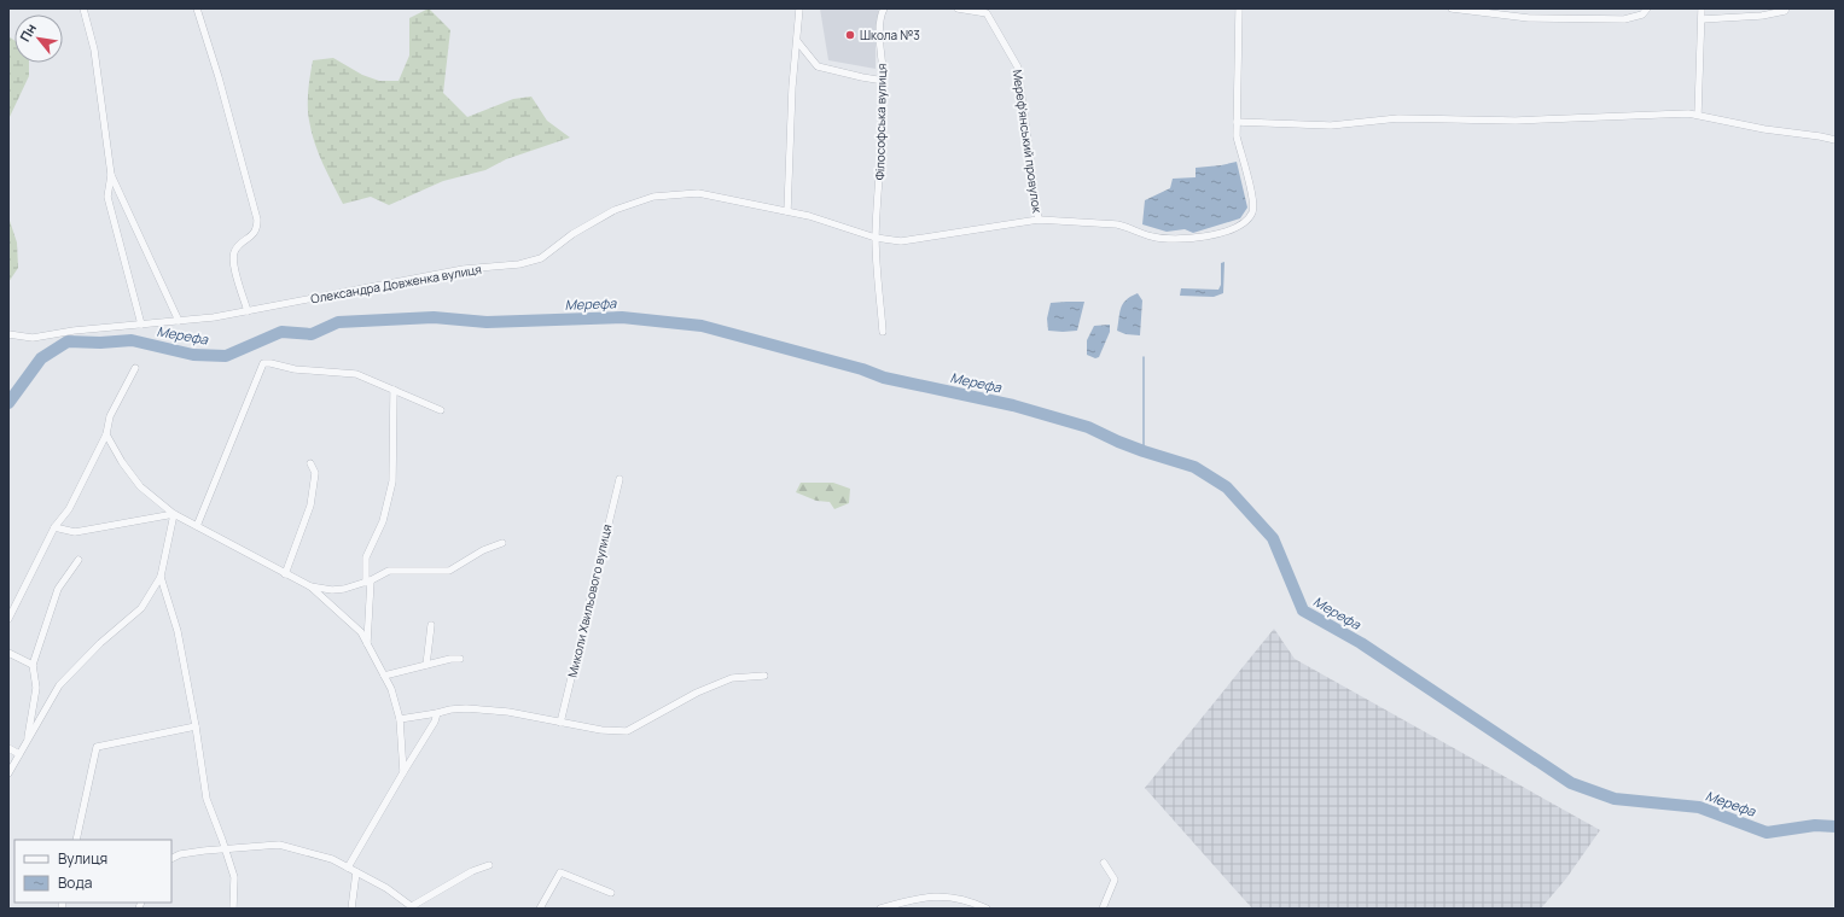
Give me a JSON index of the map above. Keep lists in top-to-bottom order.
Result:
{
  "streets": {
    "street": [
      "Філософська вулиця",
      "Мереф'янський провулок",
      "Олександра Довженка вулиця",
      "Миколи Хвильового вулиця"
    ]
  },
  "crossings": [
    ["Філософська вулиця", "Олександра Довженка вулиця"],
    ["Мереф'янський провулок", "Олександра Довженка вулиця"]
  ],
  "water": ["Мерефа"],
  "places": ["Школа №3"],
  "legend": ["Вулиця", "Вода"],
  "north": "top left"
}
